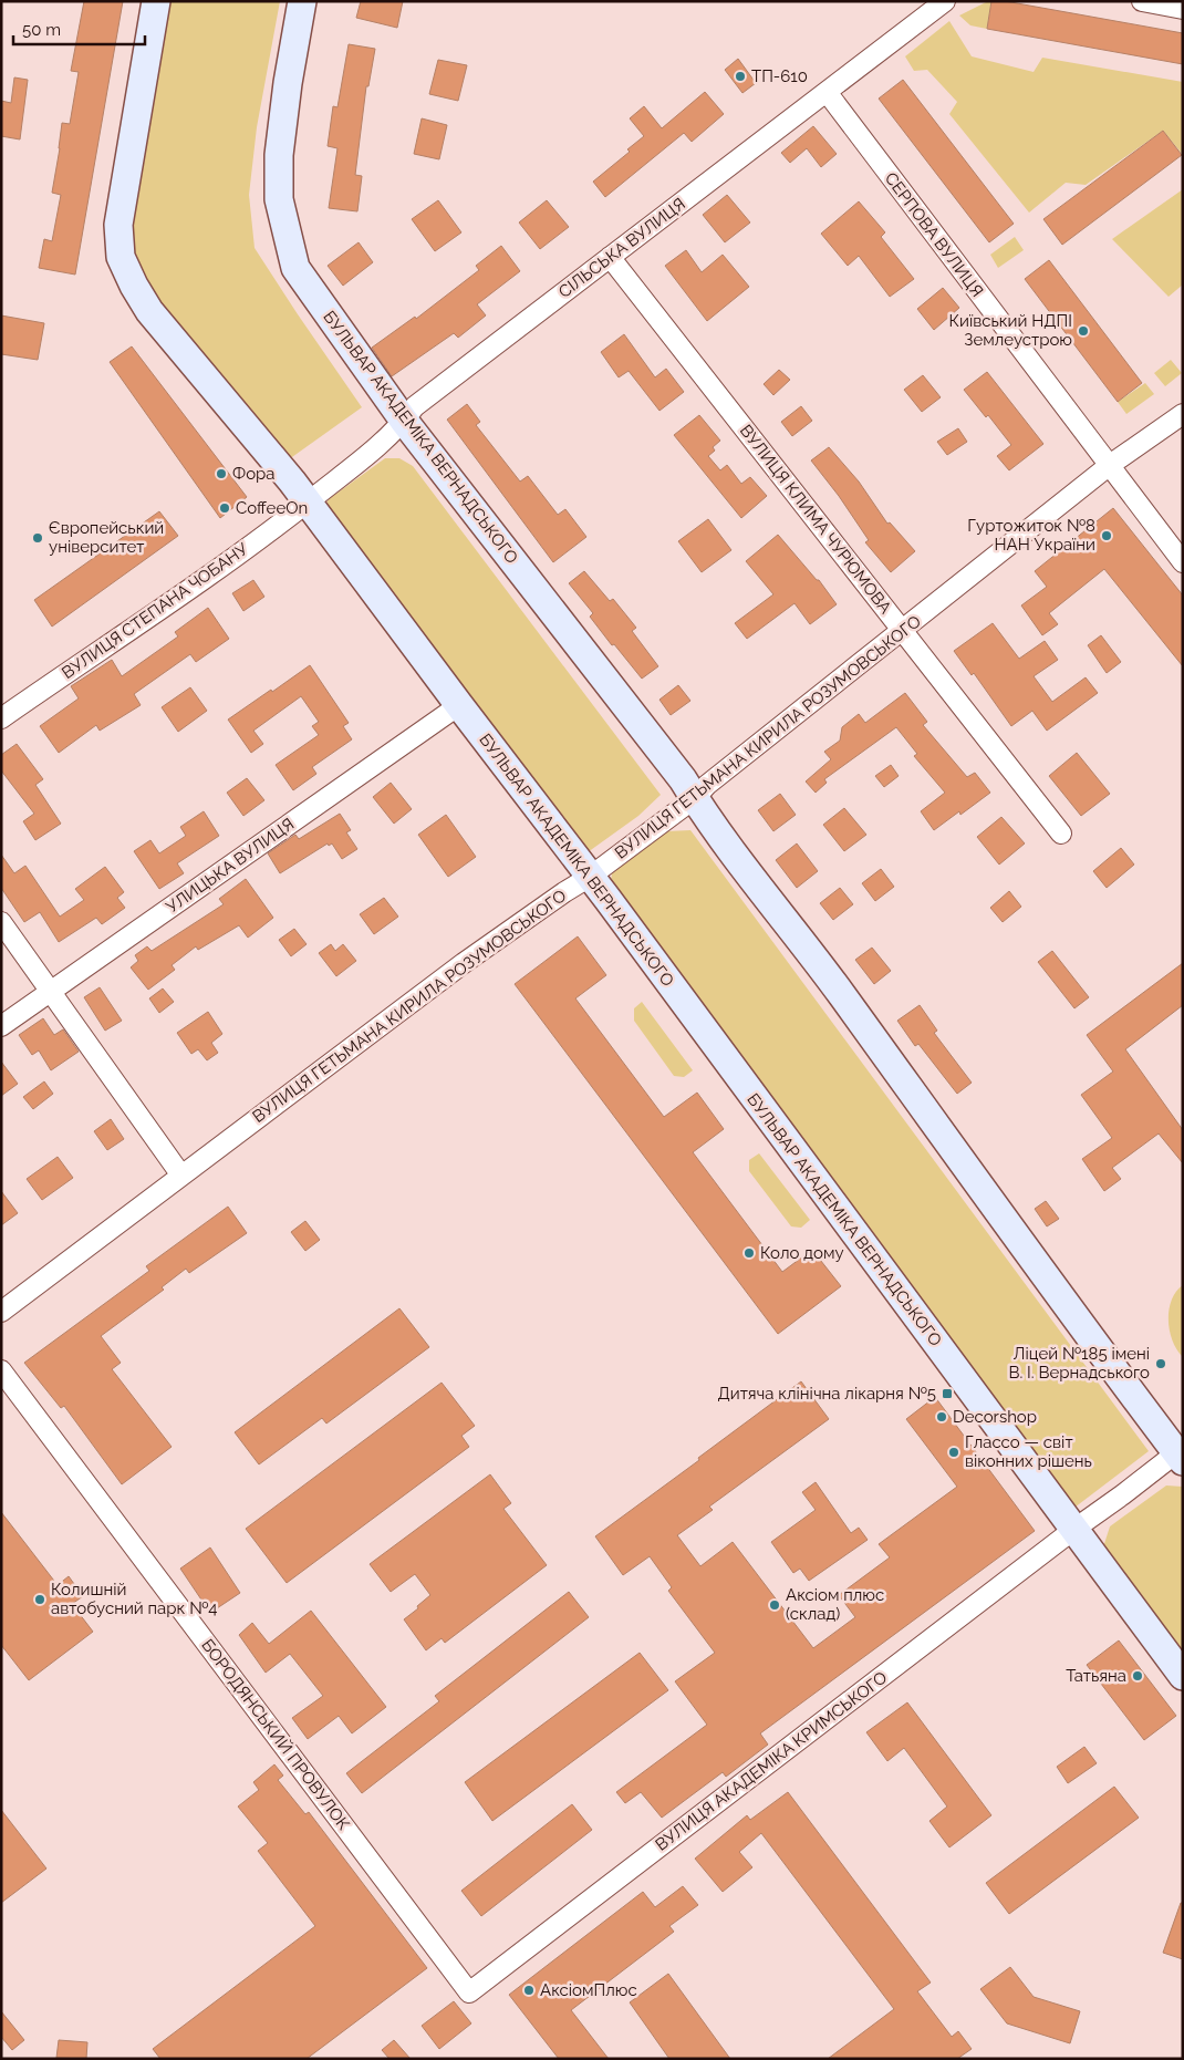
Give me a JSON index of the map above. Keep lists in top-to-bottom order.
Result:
{
  "streets": {
    "main road": ["БУЛЬВАР АКАДЕМІКА ВЕРНАДСЬКОГО"],
    "street": [
      "СЕРПОВА ВУЛИЦЯ",
      "СІЛЬСЬКА ВУЛИЦЯ",
      "ВУЛИЦЯ КЛИМА ЧУРЮМОВА",
      "ВУЛИЦЯ СТЕПАНА ЧОБАНУ",
      "ВУЛИЦЯ ГЕТЬМАНА КИРИЛА РОЗУМОВСЬКОГО",
      "УЛИЦЬКА ВУЛИЦЯ",
      "БОРОДЯНСЬКИЙ ПРОВУЛОК",
      "ВУЛИЦЯ АКАДЕМІКА КРИМСЬКОГО"
    ]
  },
  "crossings": [
    ["СЕРПОВА ВУЛИЦЯ", "СІЛЬСЬКА ВУЛИЦЯ"],
    ["СЕРПОВА ВУЛИЦЯ", "ВУЛИЦЯ ГЕТЬМАНА КИРИЛА РОЗУМОВСЬКОГО"],
    ["СІЛЬСЬКА ВУЛИЦЯ", "БУЛЬВАР АКАДЕМІКА ВЕРНАДСЬКОГО"],
    ["СІЛЬСЬКА ВУЛИЦЯ", "ВУЛИЦЯ КЛИМА ЧУРЮМОВА"],
    ["СІЛЬСЬКА ВУЛИЦЯ", "ВУЛИЦЯ СТЕПАНА ЧОБАНУ"],
    ["БУЛЬВАР АКАДЕМІКА ВЕРНАДСЬКОГО", "ВУЛИЦЯ СТЕПАНА ЧОБАНУ"],
    ["БУЛЬВАР АКАДЕМІКА ВЕРНАДСЬКОГО", "ВУЛИЦЯ ГЕТЬМАНА КИРИЛА РОЗУМОВСЬКОГО"],
    ["БУЛЬВАР АКАДЕМІКА ВЕРНАДСЬКОГО", "УЛИЦЬКА ВУЛИЦЯ"],
    ["БУЛЬВАР АКАДЕМІКА ВЕРНАДСЬКОГО", "ВУЛИЦЯ АКАДЕМІКА КРИМСЬКОГО"],
    ["ВУЛИЦЯ КЛИМА ЧУРЮМОВА", "ВУЛИЦЯ ГЕТЬМАНА КИРИЛА РОЗУМОВСЬКОГО"],
    ["БОРОДЯНСЬКИЙ ПРОВУЛОК", "ВУЛИЦЯ АКАДЕМІКА КРИМСЬКОГО"]
  ],
  "places": {
    "other": [
      "ТП-610",
      "Київський НДПІ Землеустрою",
      "Фора",
      "CoffeeOn",
      "Гуртожиток №8 НАН України",
      "Європейський університет",
      "Коло дому",
      "Ліцей №185 імені В. І. Вернадського",
      "Decorshop",
      "Глассо — світ віконних рішень",
      "Колишній автобусний парк №4",
      "Аксіом плюс (склад)",
      "Татьяна",
      "АксіомПлюс"
    ],
    "transit": ["Дитяча клінічна лікарня №5"]
  },
  "scale_bar": "50 m"
}
